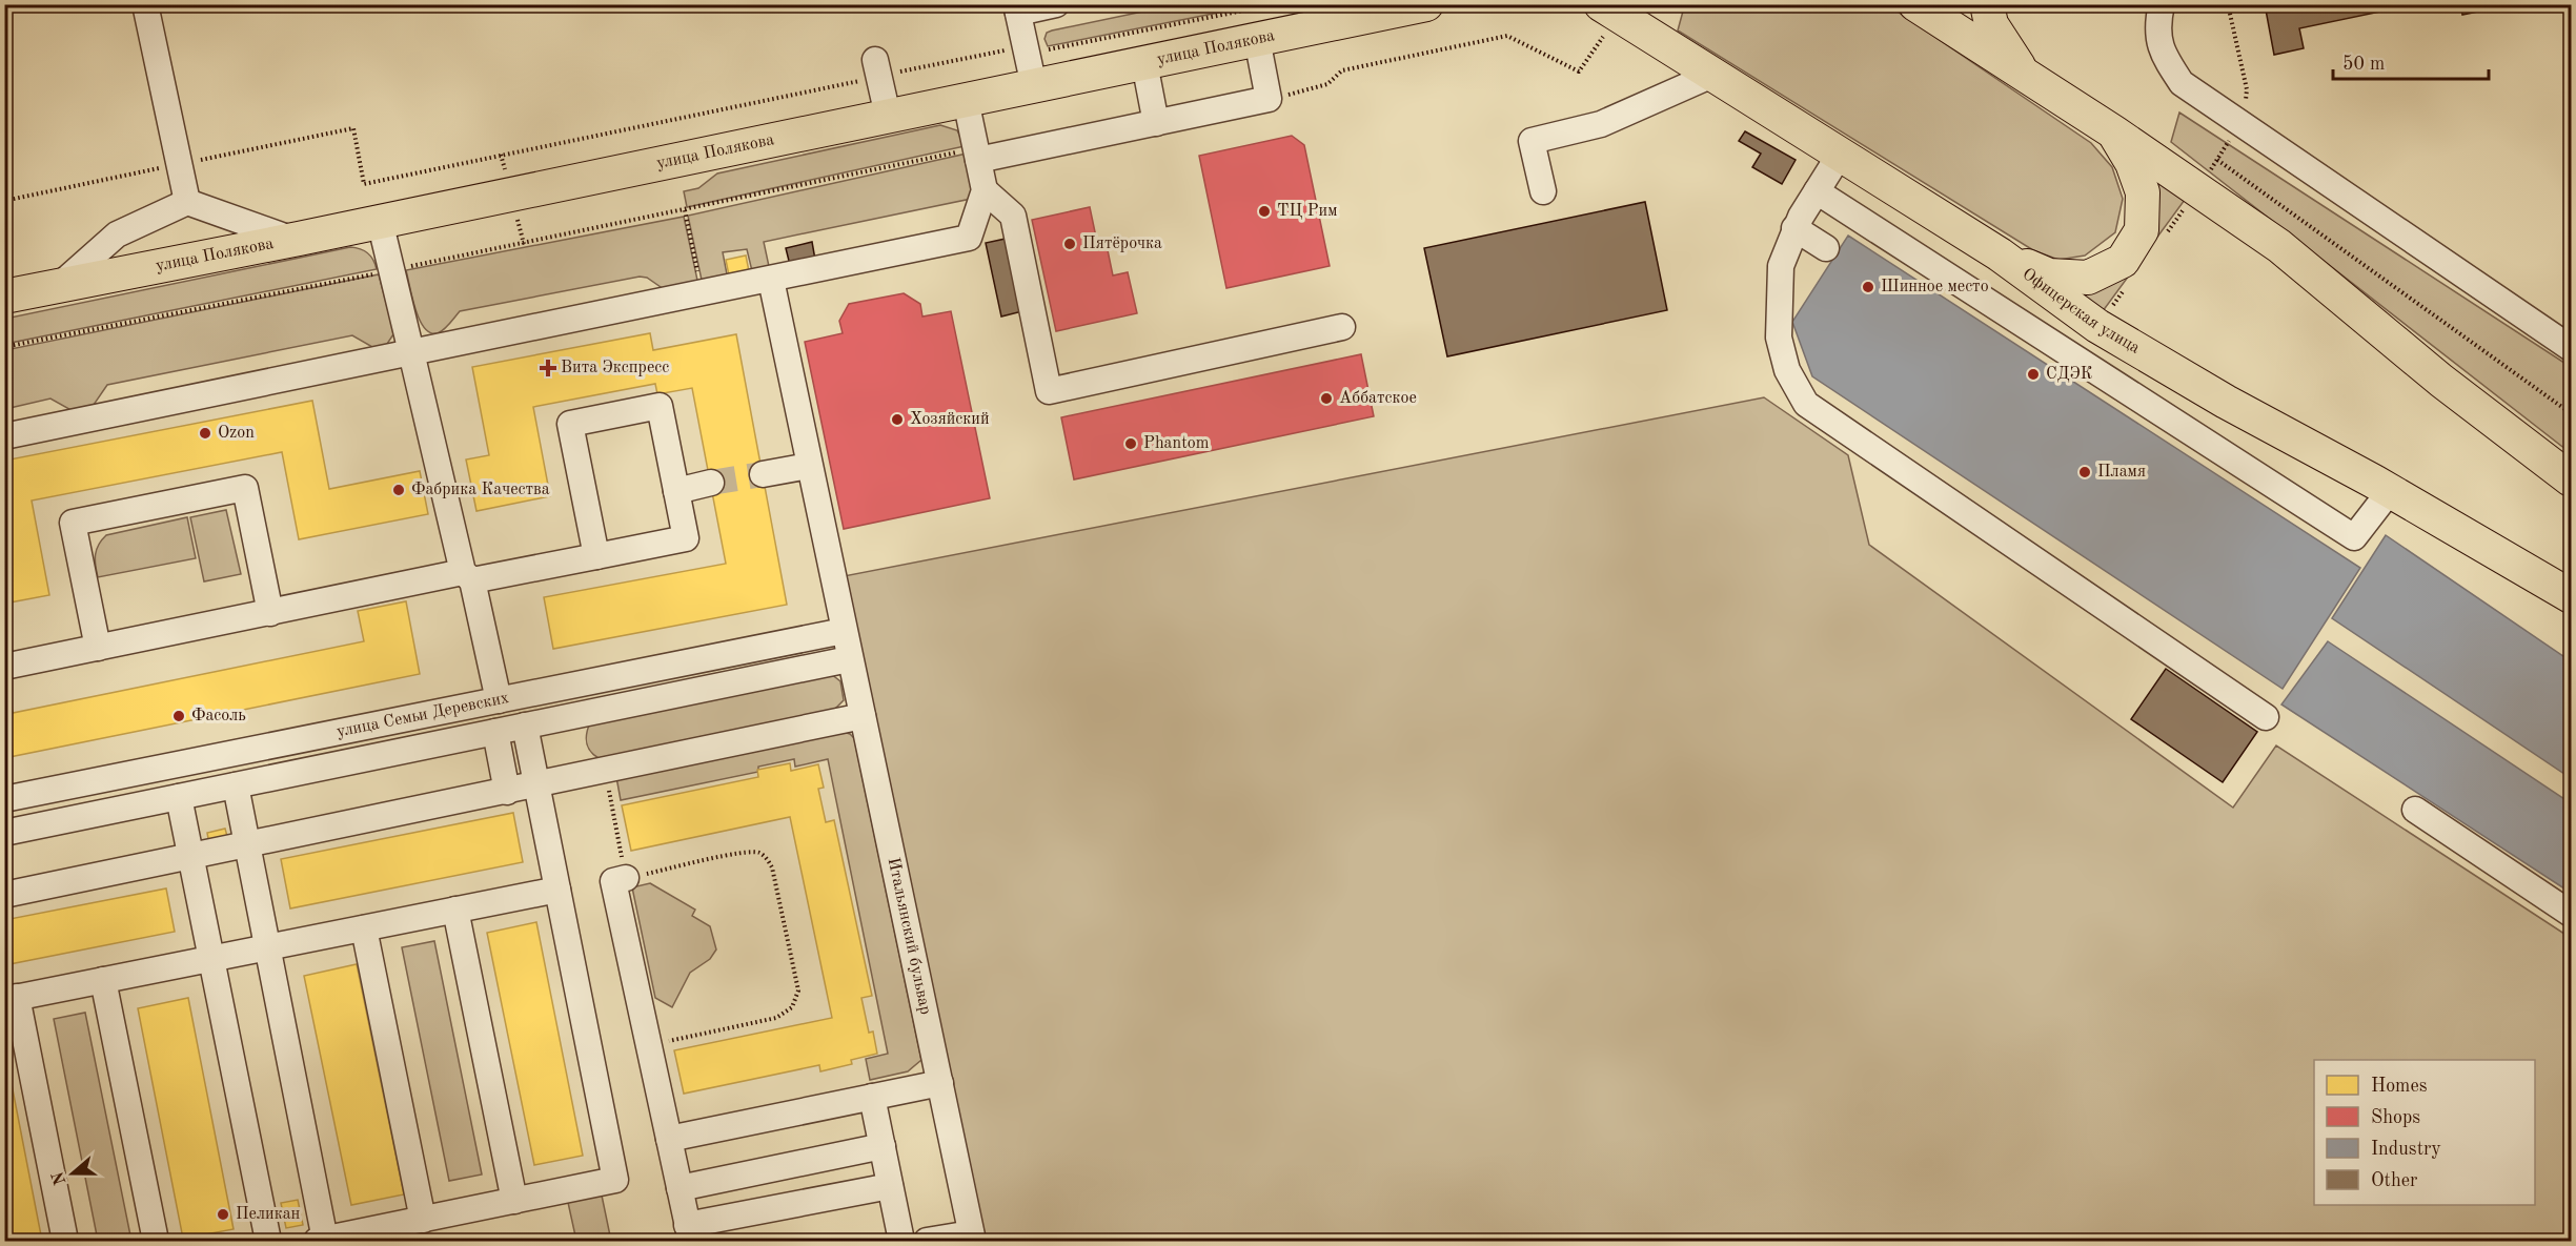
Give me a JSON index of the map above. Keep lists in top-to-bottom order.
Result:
{
  "streets": {
    "main road": ["улица Полякова", "Офицерская улица"],
    "street": ["улица Семьи Деревских", "Итальянский бульвар"]
  },
  "crossings": [
    ["улица Семьи Деревских", "Итальянский бульвар"]
  ],
  "places": {
    "other": [
      "ТЦ Рим",
      "Пятёрочка",
      "Шинное место",
      "СДЭК",
      "Аббатское",
      "Хозяйский",
      "Ozon",
      "Phantom",
      "Пламя",
      "Фабрика Качества",
      "Фасоль",
      "Пеликан"
    ],
    "health": ["Вита Экспресс"]
  },
  "legend": [
    "Homes",
    "Shops",
    "Industry",
    "Other"
  ],
  "scale_bar": "50 m",
  "north": "left"
}
